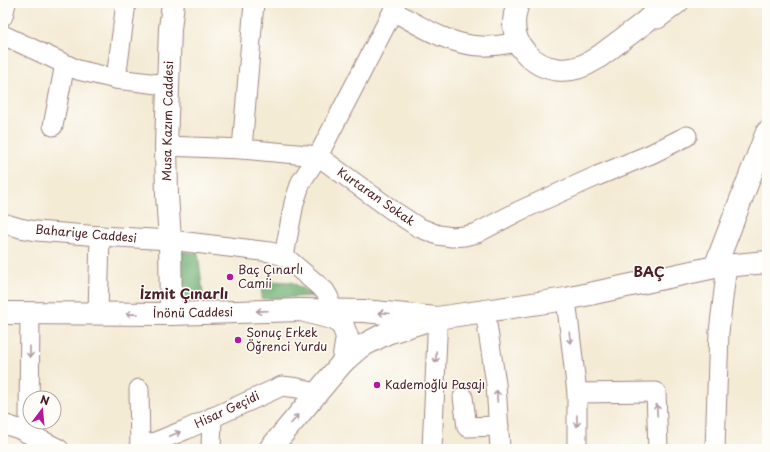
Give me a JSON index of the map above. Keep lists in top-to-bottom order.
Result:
{
  "streets": {
    "main road": ["Musa Kazım Caddesi", "İnönü Caddesi"],
    "street": ["Kurtaran Sokak", "Bahariye Caddesi", "Hisar Geçidi"]
  },
  "crossings": [
    ["Musa Kazım Caddesi", "Bahariye Caddesi"],
    ["Musa Kazım Caddesi", "İnönü Caddesi"]
  ],
  "one_way": ["İnönü Caddesi", "Hisar Geçidi"],
  "districts": ["BAÇ", "İzmit Çınarlı"],
  "places": ["Baç Çınarlı Camii", "Sonuç Erkek Öğrenci Yurdu", "Kademoğlu Pasajı"],
  "north": "top"
}
